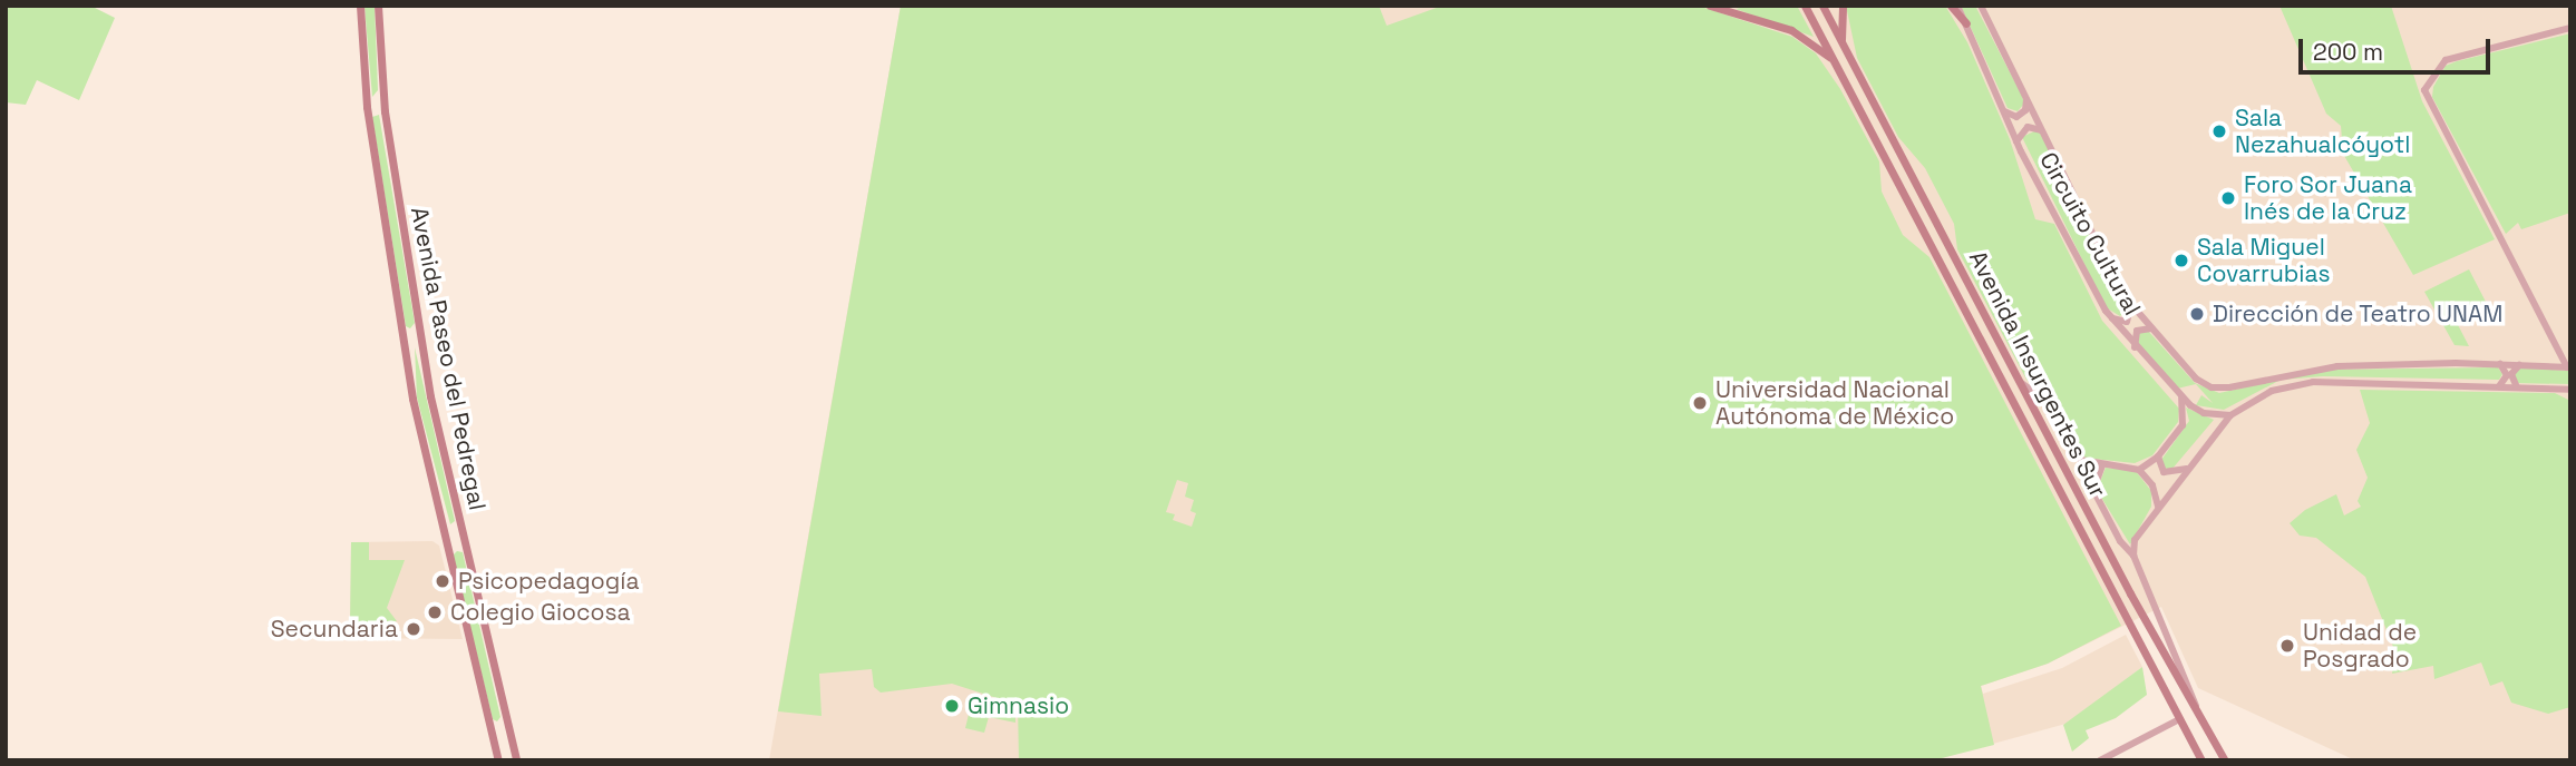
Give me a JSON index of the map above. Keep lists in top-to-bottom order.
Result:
{
  "streets": {
    "main road": ["Avenida Paseo del Pedregal", "Avenida Insurgentes Sur"],
    "street": ["Circuito Cultural"]
  },
  "places": [
    "Sala Nezahualcóyotl",
    "Foro Sor Juana Inés de la Cruz",
    "Sala Miguel Covarrubias",
    "Dirección de Teatro UNAM",
    "Universidad Nacional Autónoma de México",
    "Psicopedagogía",
    "Colegio Giocosa",
    "Secundaria",
    "Unidad de Posgrado",
    "Gimnasio"
  ],
  "scale_bar": "200 m"
}
